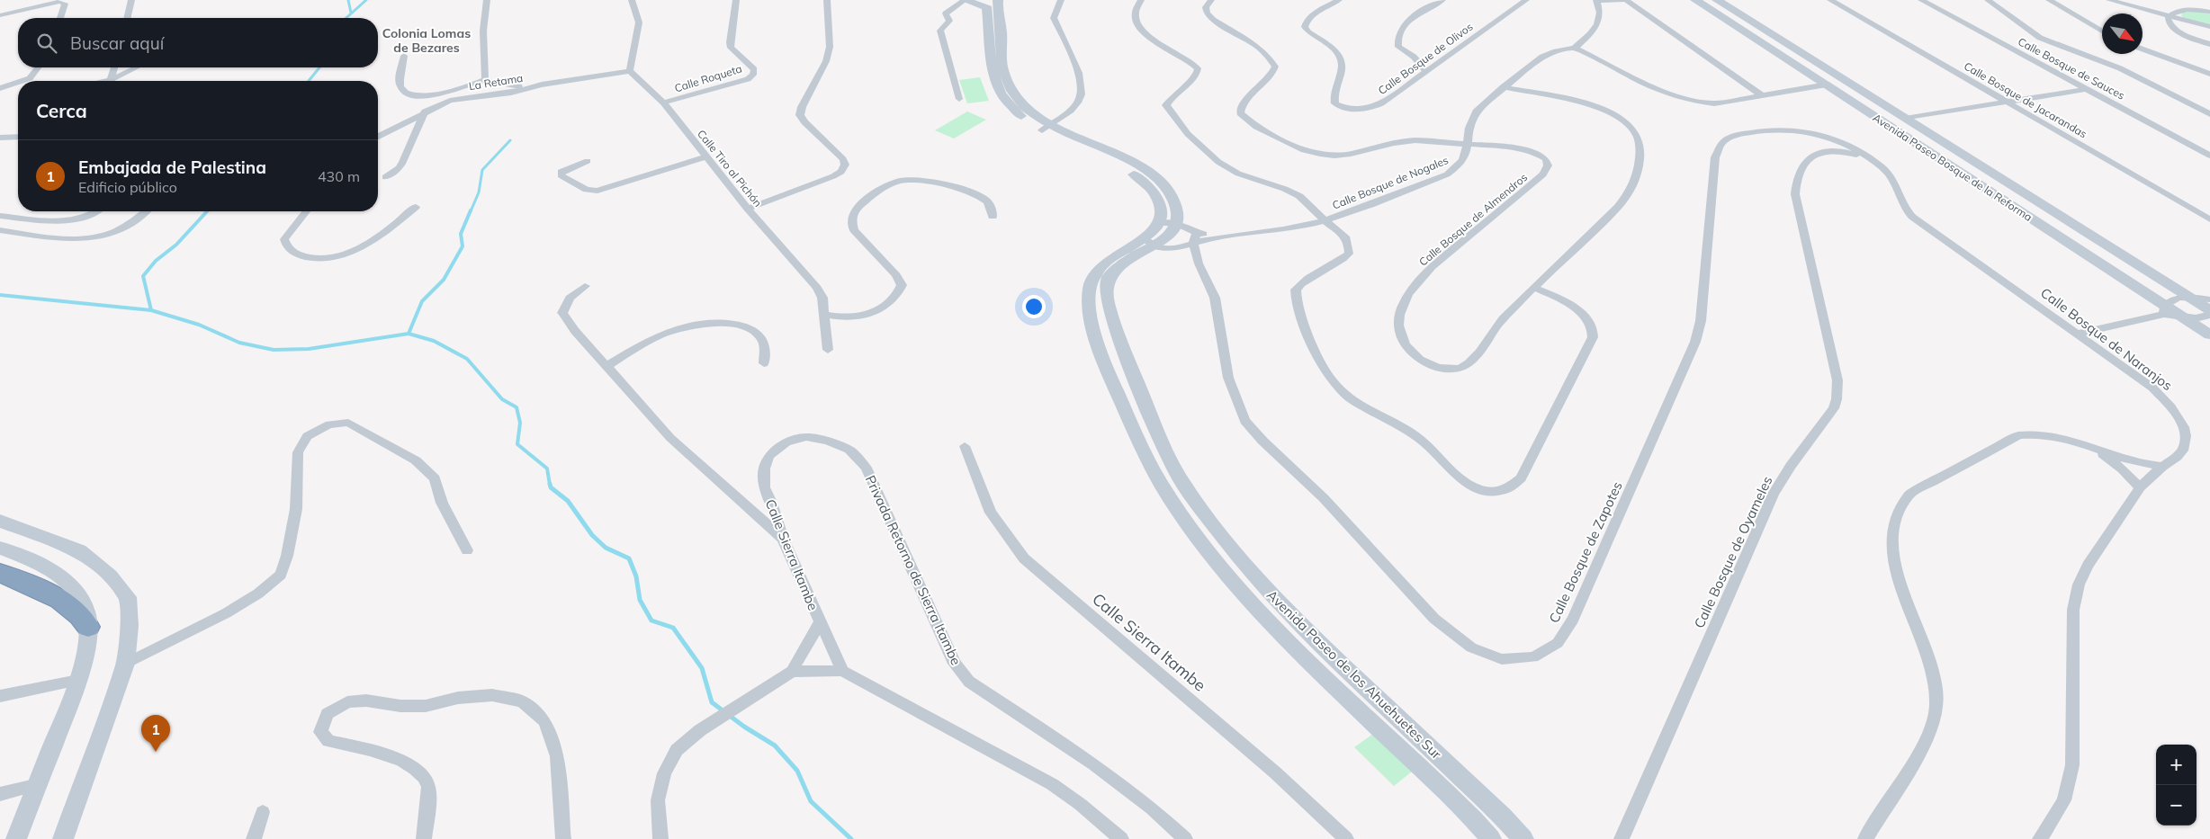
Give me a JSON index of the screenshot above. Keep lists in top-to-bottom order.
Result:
{
  "streets": {
    "street": [
      "Calle Bosque de Olivos",
      "Calle Bosque de Sauces",
      "Calle Roqueta",
      "La Retama",
      "Calle Bosque de Jacarandas",
      "Avenida Paseo Bosque de la Reforma",
      "Calle Tiro al Pichón",
      "Calle Bosque de Nogales",
      "Calle Bosque de Almendros",
      "Calle Bosque de Naranjos",
      "Calle Bosque de Zapotes",
      "Calle Bosque de Oyameles",
      "Calle Sierra Itambe",
      "Privada Retorno de Sierra Itambe",
      "Avenida Paseo de los Ahuehuetes Sur"
    ]
  },
  "crossings": [
    ["Calle Roqueta", "Calle Tiro al Pichón"],
    ["La Retama", "Calle Tiro al Pichón"],
    ["Calle Bosque de Nogales", "Calle Bosque de Almendros"],
    ["Calle Bosque de Nogales", "Calle Bosque de Zapotes"],
    ["Calle Bosque de Nogales", "Avenida Paseo de los Ahuehuetes Sur"],
    ["Calle Bosque de Naranjos", "Calle Bosque de Zapotes"],
    ["Calle Bosque de Naranjos", "Calle Bosque de Oyameles"],
    ["Calle Bosque de Zapotes", "Calle Bosque de Oyameles"],
    ["Calle Sierra Itambe", "Privada Retorno de Sierra Itambe"]
  ],
  "districts": ["Colonia Lomas de Bezares"],
  "north": "bottom right",
  "page": {
    "search": "Buscar aquí",
    "heading": "Cerca",
    "list": [
      {
        "mark": "1",
        "name": "Embajada de Palestina",
        "note": "Edificio público",
        "value": "430 m"
      }
    ],
    "pins": "1",
    "map_buttons": ["+", "−"]
  }
}
